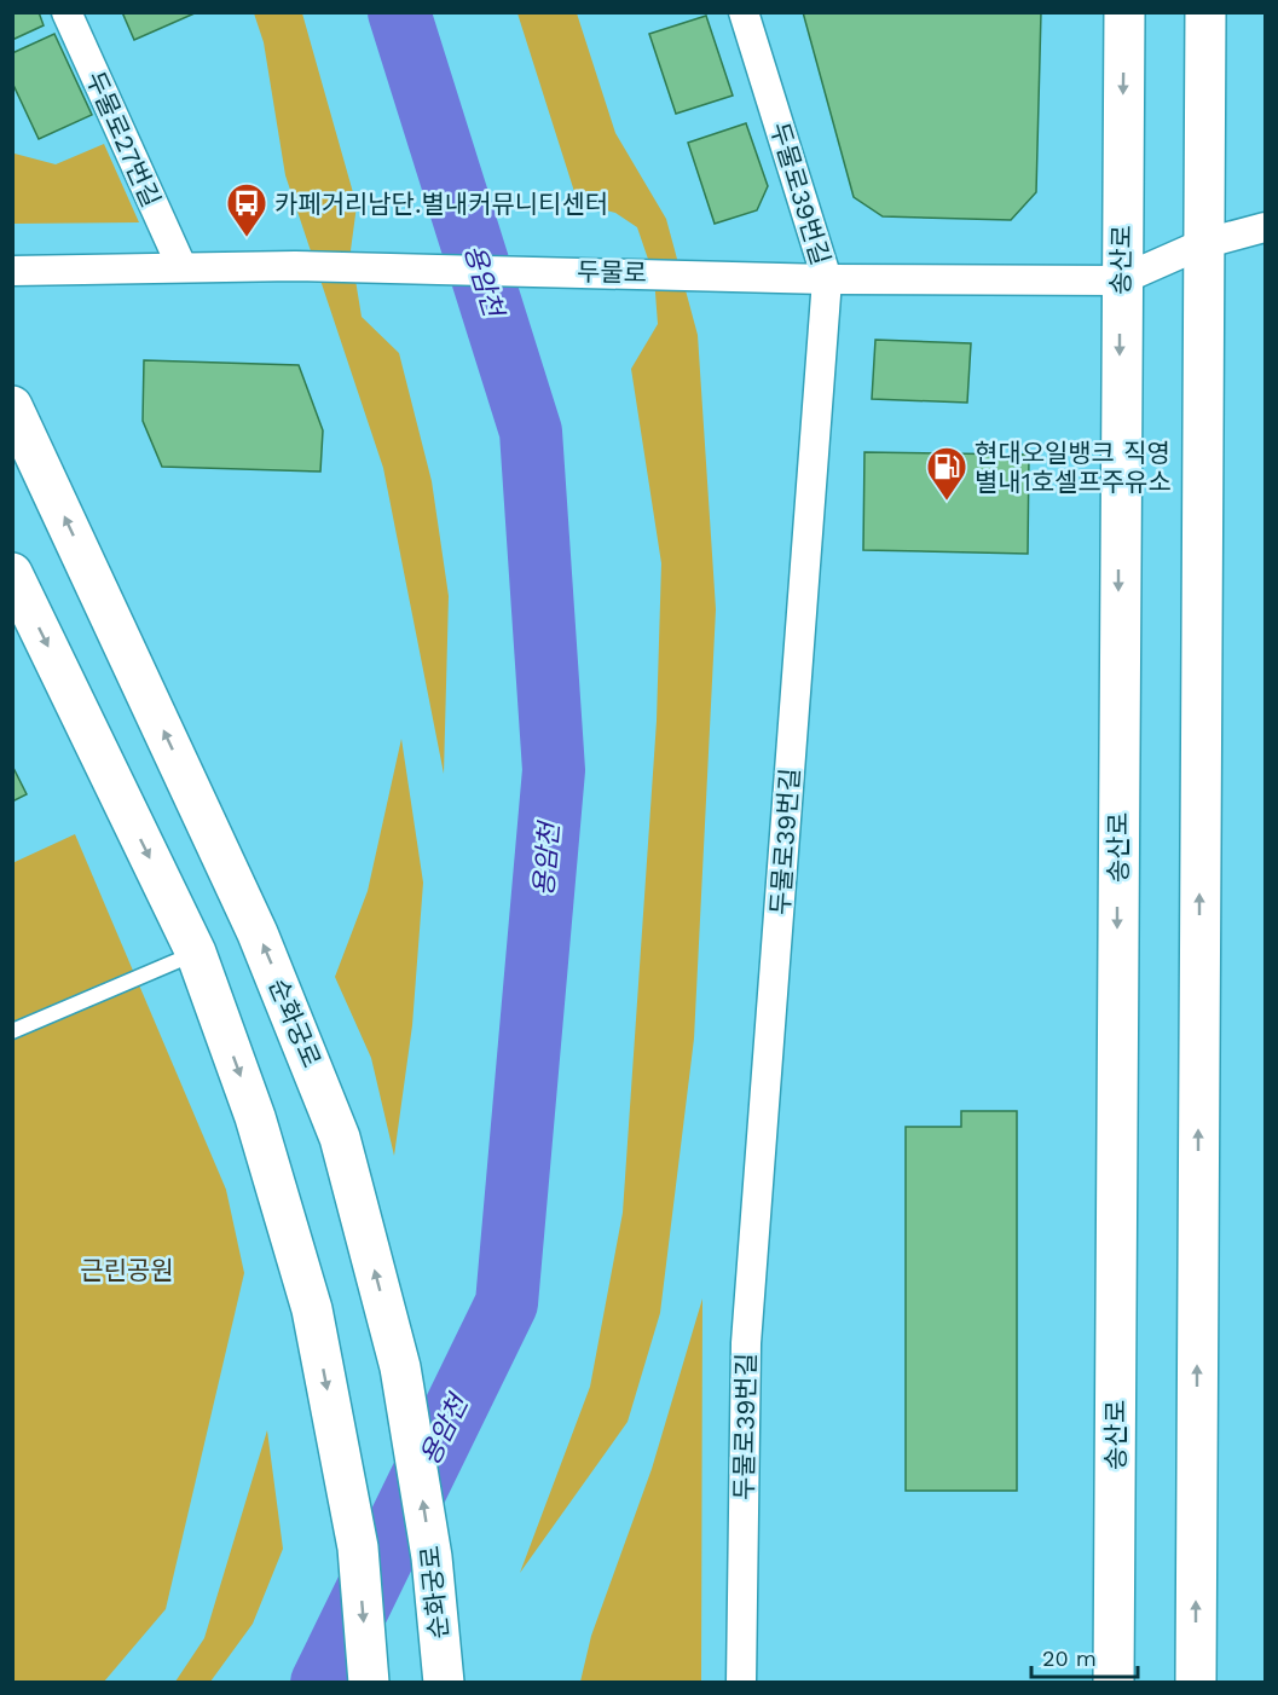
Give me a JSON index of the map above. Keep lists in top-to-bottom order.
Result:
{
  "streets": {
    "street": [
      "두물로27번길",
      "두물로39번길",
      "송산로",
      "두물로",
      "순화궁로"
    ]
  },
  "crossings": [
    ["두물로27번길", "두물로"],
    ["두물로39번길", "두물로"],
    ["송산로", "두물로"]
  ],
  "water": ["용암천"],
  "parks": ["근린공원"],
  "places": {
    "bus stop": ["카페거리남단.별내커뮤니티센터"],
    "fuel station": ["현대오일뱅크 직영 별내1호셀프주유소"]
  },
  "scale_bar": "20 m"
}
